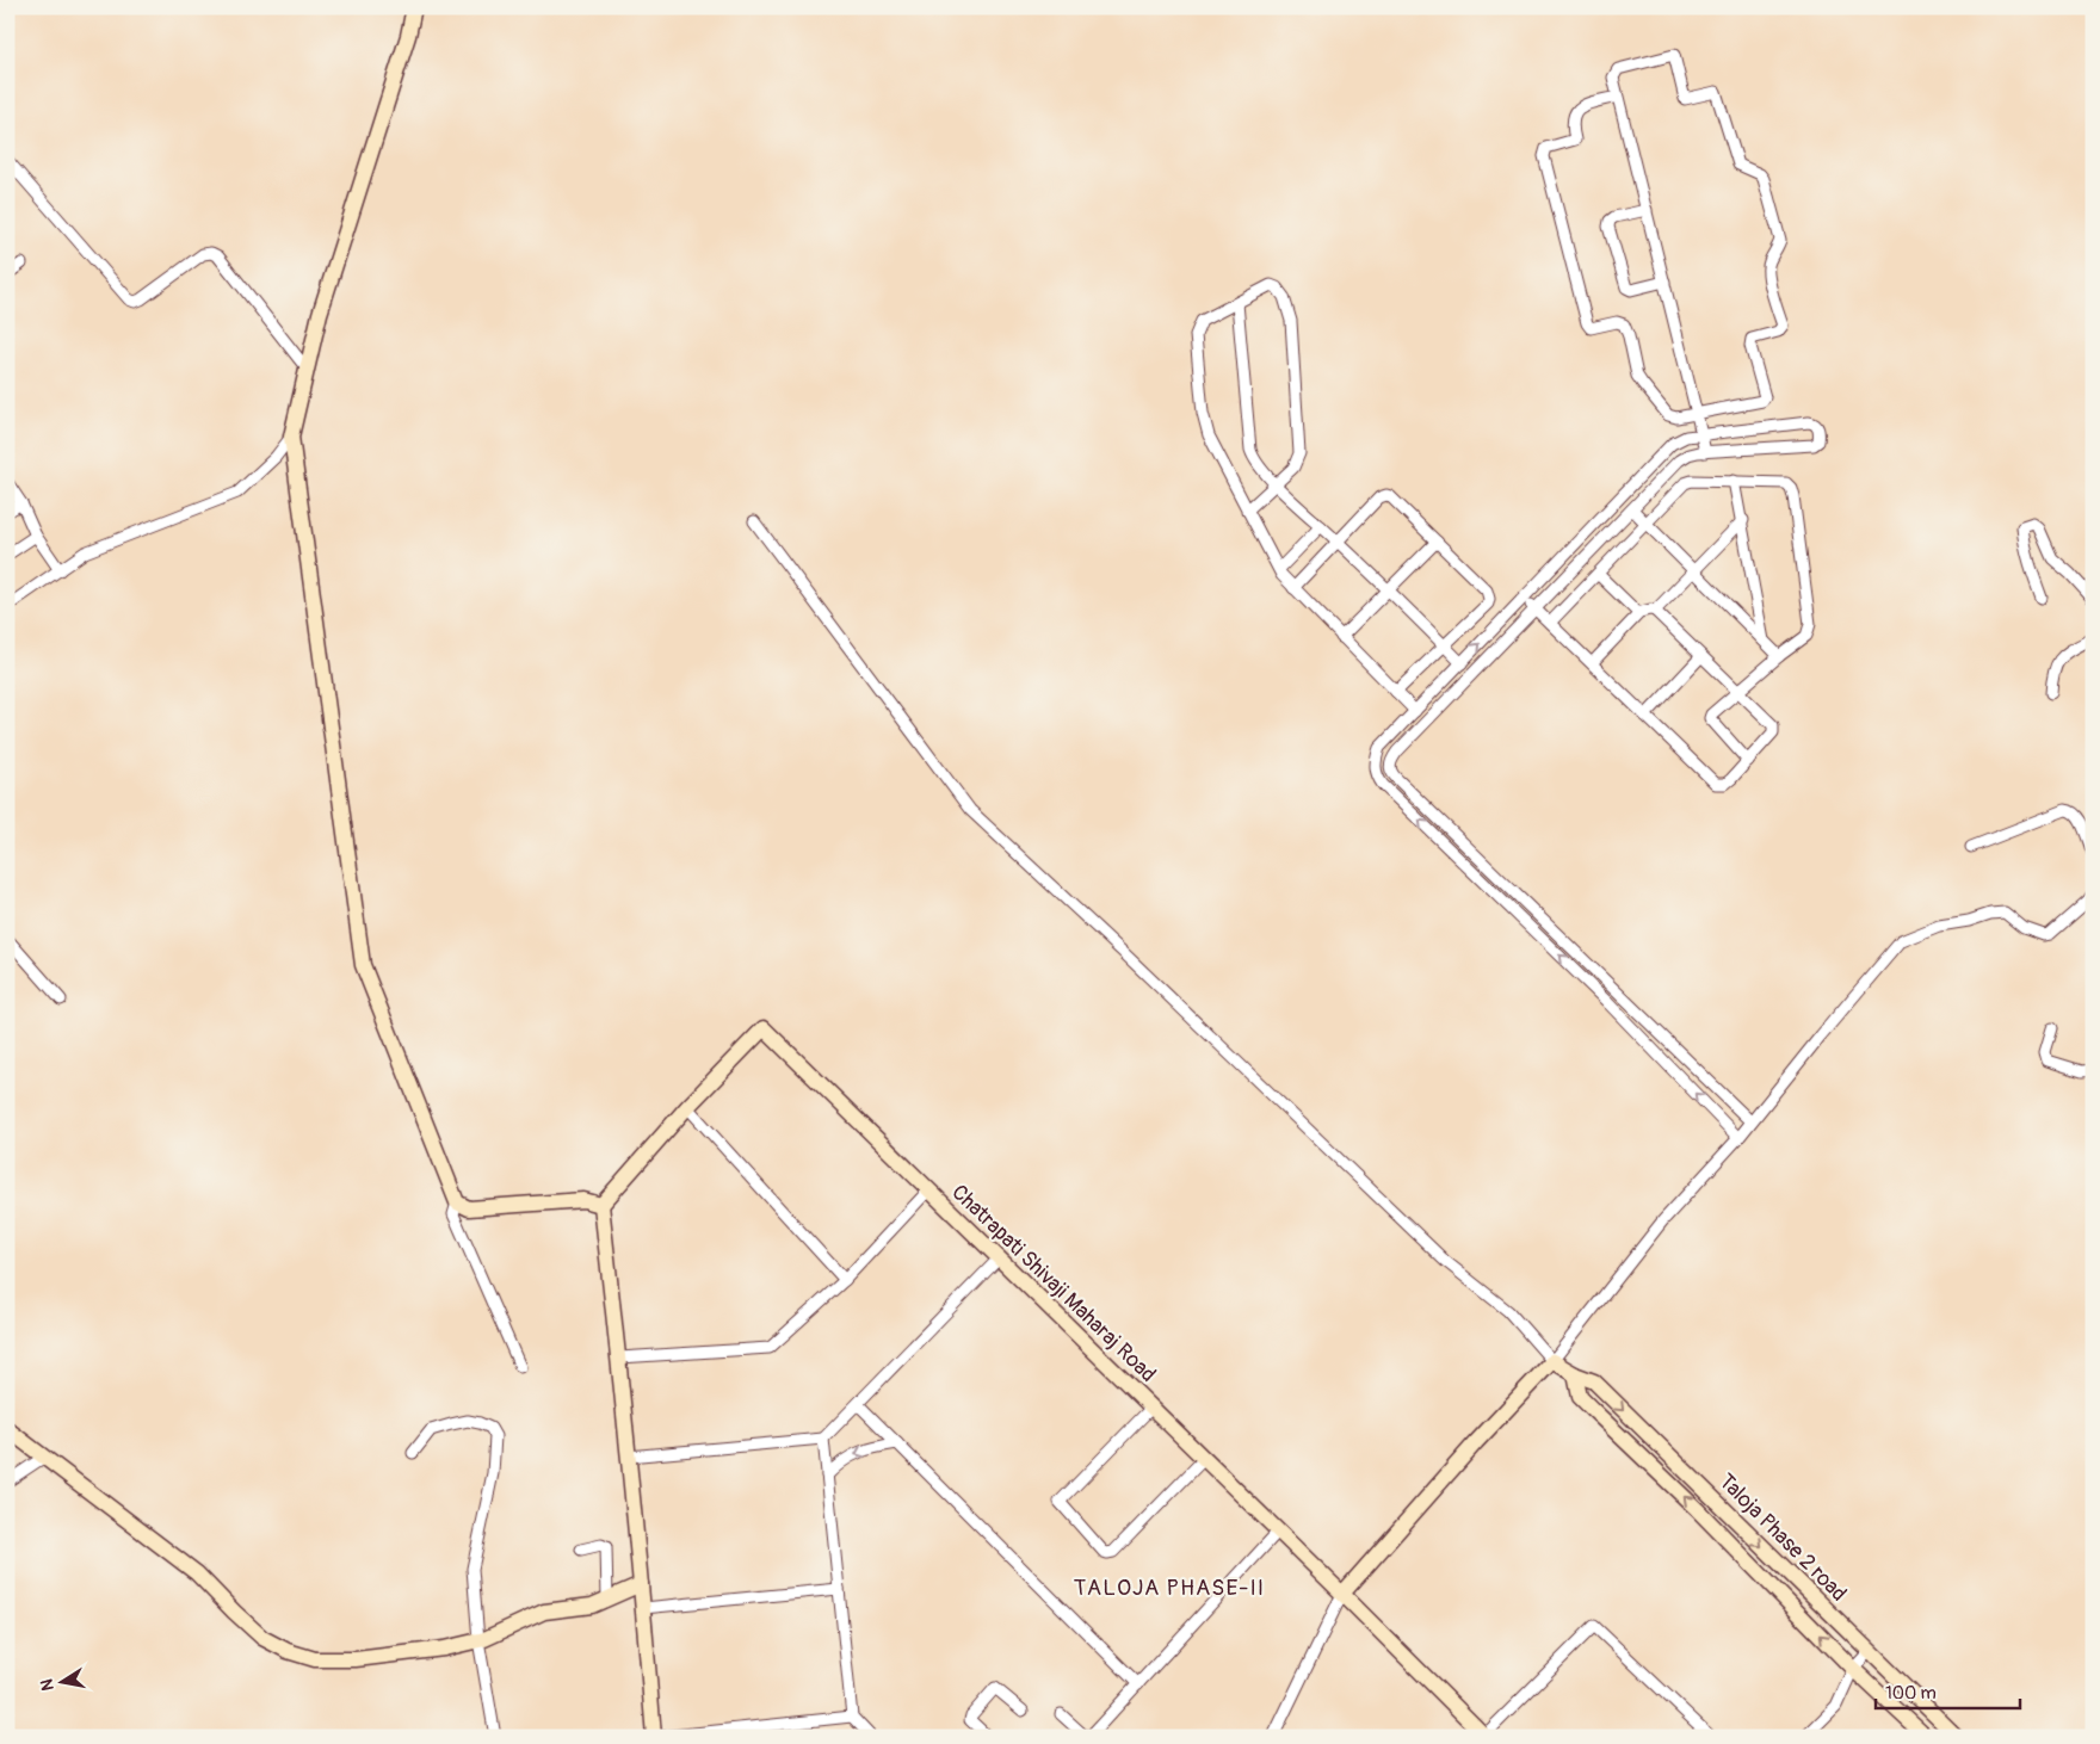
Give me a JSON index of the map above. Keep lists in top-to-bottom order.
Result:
{
  "streets": {
    "street": ["Chatrapati Shivaji Maharaj Road", "Taloja Phase 2 road"]
  },
  "districts": ["TALOJA PHASE-II"],
  "scale_bar": "100 m",
  "north": "left"
}
